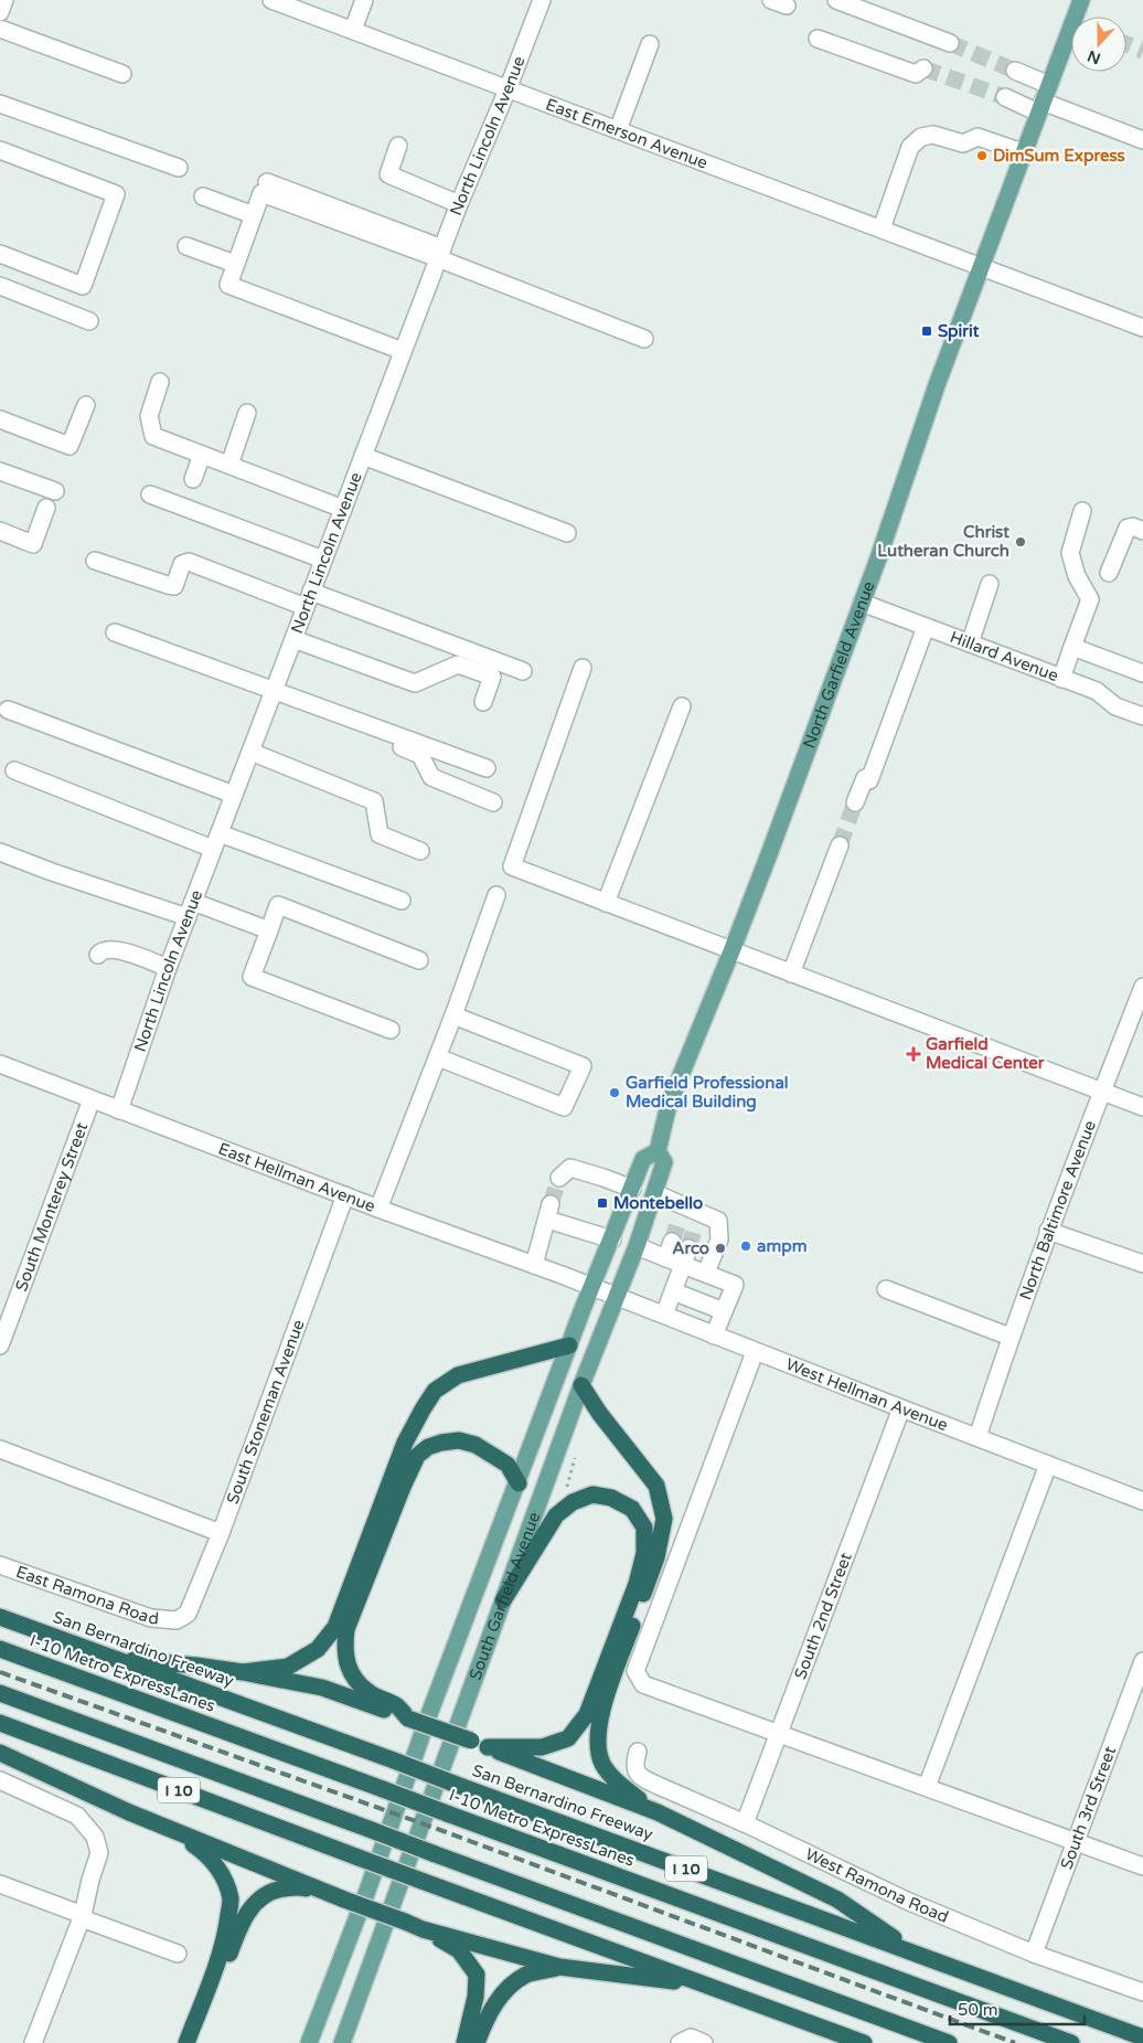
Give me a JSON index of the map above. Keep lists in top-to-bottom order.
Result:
{
  "streets": {
    "highway": ["San Bernardino Freeway", "I-10 Metro ExpressLanes", "I 10"],
    "main road": ["North Garfield Avenue", "South Garfield Avenue"],
    "street": [
      "East Emerson Avenue",
      "North Lincoln Avenue",
      "Hillard Avenue",
      "East Hellman Avenue",
      "South Monterey Street",
      "North Baltimore Avenue",
      "West Hellman Avenue",
      "South Stoneman Avenue",
      "East Ramona Road",
      "South 2nd Street",
      "South 3rd Street",
      "West Ramona Road"
    ]
  },
  "crossings": [
    ["East Emerson Avenue", "North Lincoln Avenue"],
    ["East Emerson Avenue", "North Garfield Avenue"],
    ["North Lincoln Avenue", "East Hellman Avenue"],
    ["Hillard Avenue", "North Garfield Avenue"],
    ["North Garfield Avenue", "South Garfield Avenue"],
    ["East Hellman Avenue", "South Monterey Street"],
    ["East Hellman Avenue", "West Hellman Avenue"],
    ["East Hellman Avenue", "South Stoneman Avenue"],
    ["East Hellman Avenue", "South Garfield Avenue"],
    ["North Baltimore Avenue", "West Hellman Avenue"],
    ["West Hellman Avenue", "South Garfield Avenue"],
    ["West Hellman Avenue", "South 2nd Street"],
    ["South Stoneman Avenue", "East Ramona Road"],
    ["South 2nd Street", "West Ramona Road"],
    ["South 3rd Street", "West Ramona Road"]
  ],
  "places": {
    "other": [
      "DimSum Express",
      "Christ Lutheran Church",
      "Garfield Professional Medical Building",
      "ampm",
      "Arco"
    ],
    "transit": ["Spirit", "Montebello"],
    "health": ["Garfield Medical Center"]
  },
  "scale_bar": "50 m",
  "north": "bottom"
}
